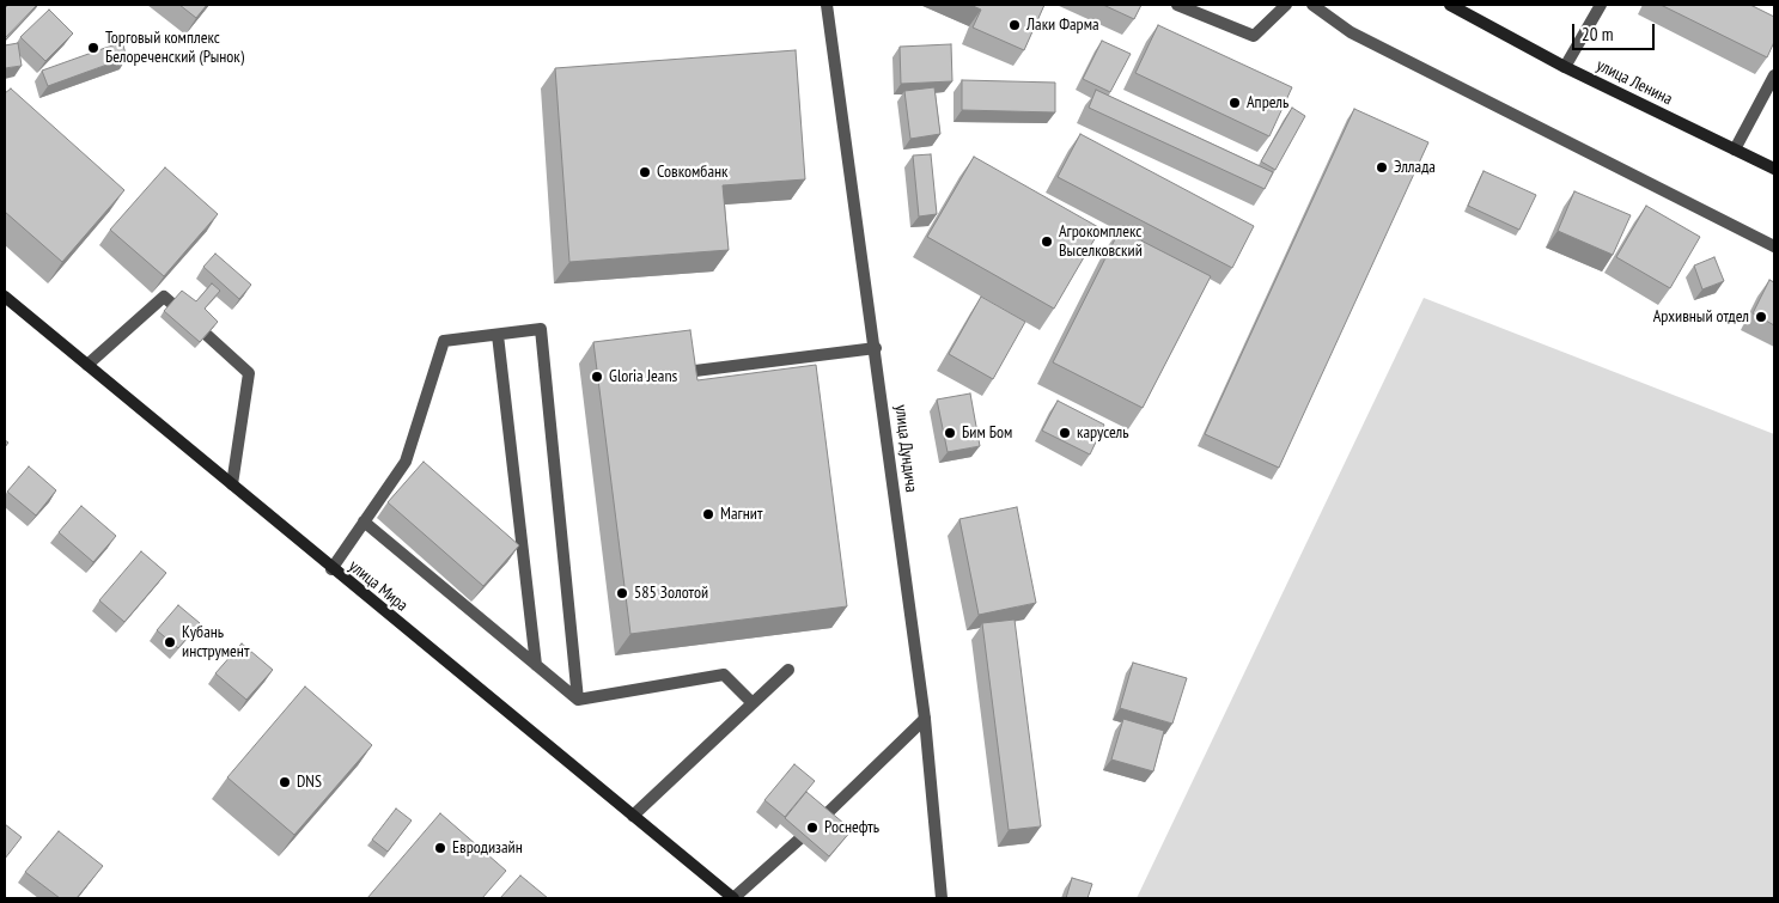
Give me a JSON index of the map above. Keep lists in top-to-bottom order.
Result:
{
  "streets": {
    "main road": ["улица Ленина", "улица Мира"],
    "street": ["улица Дундича"]
  },
  "places": [
    "Лаки Фарма",
    "Торговый комплекс Белореченский (Рынок)",
    "Апрель",
    "Эллада",
    "Совкомбанк",
    "Агрокомплекс Выселковский",
    "Архивный отдел",
    "Gloria Jeans",
    "Бим Бом",
    "карусель",
    "Магнит",
    "585 Золотой",
    "Кубань инструмент",
    "DNS",
    "Роснефть",
    "Евродизайн"
  ],
  "scale_bar": "20 m"
}
